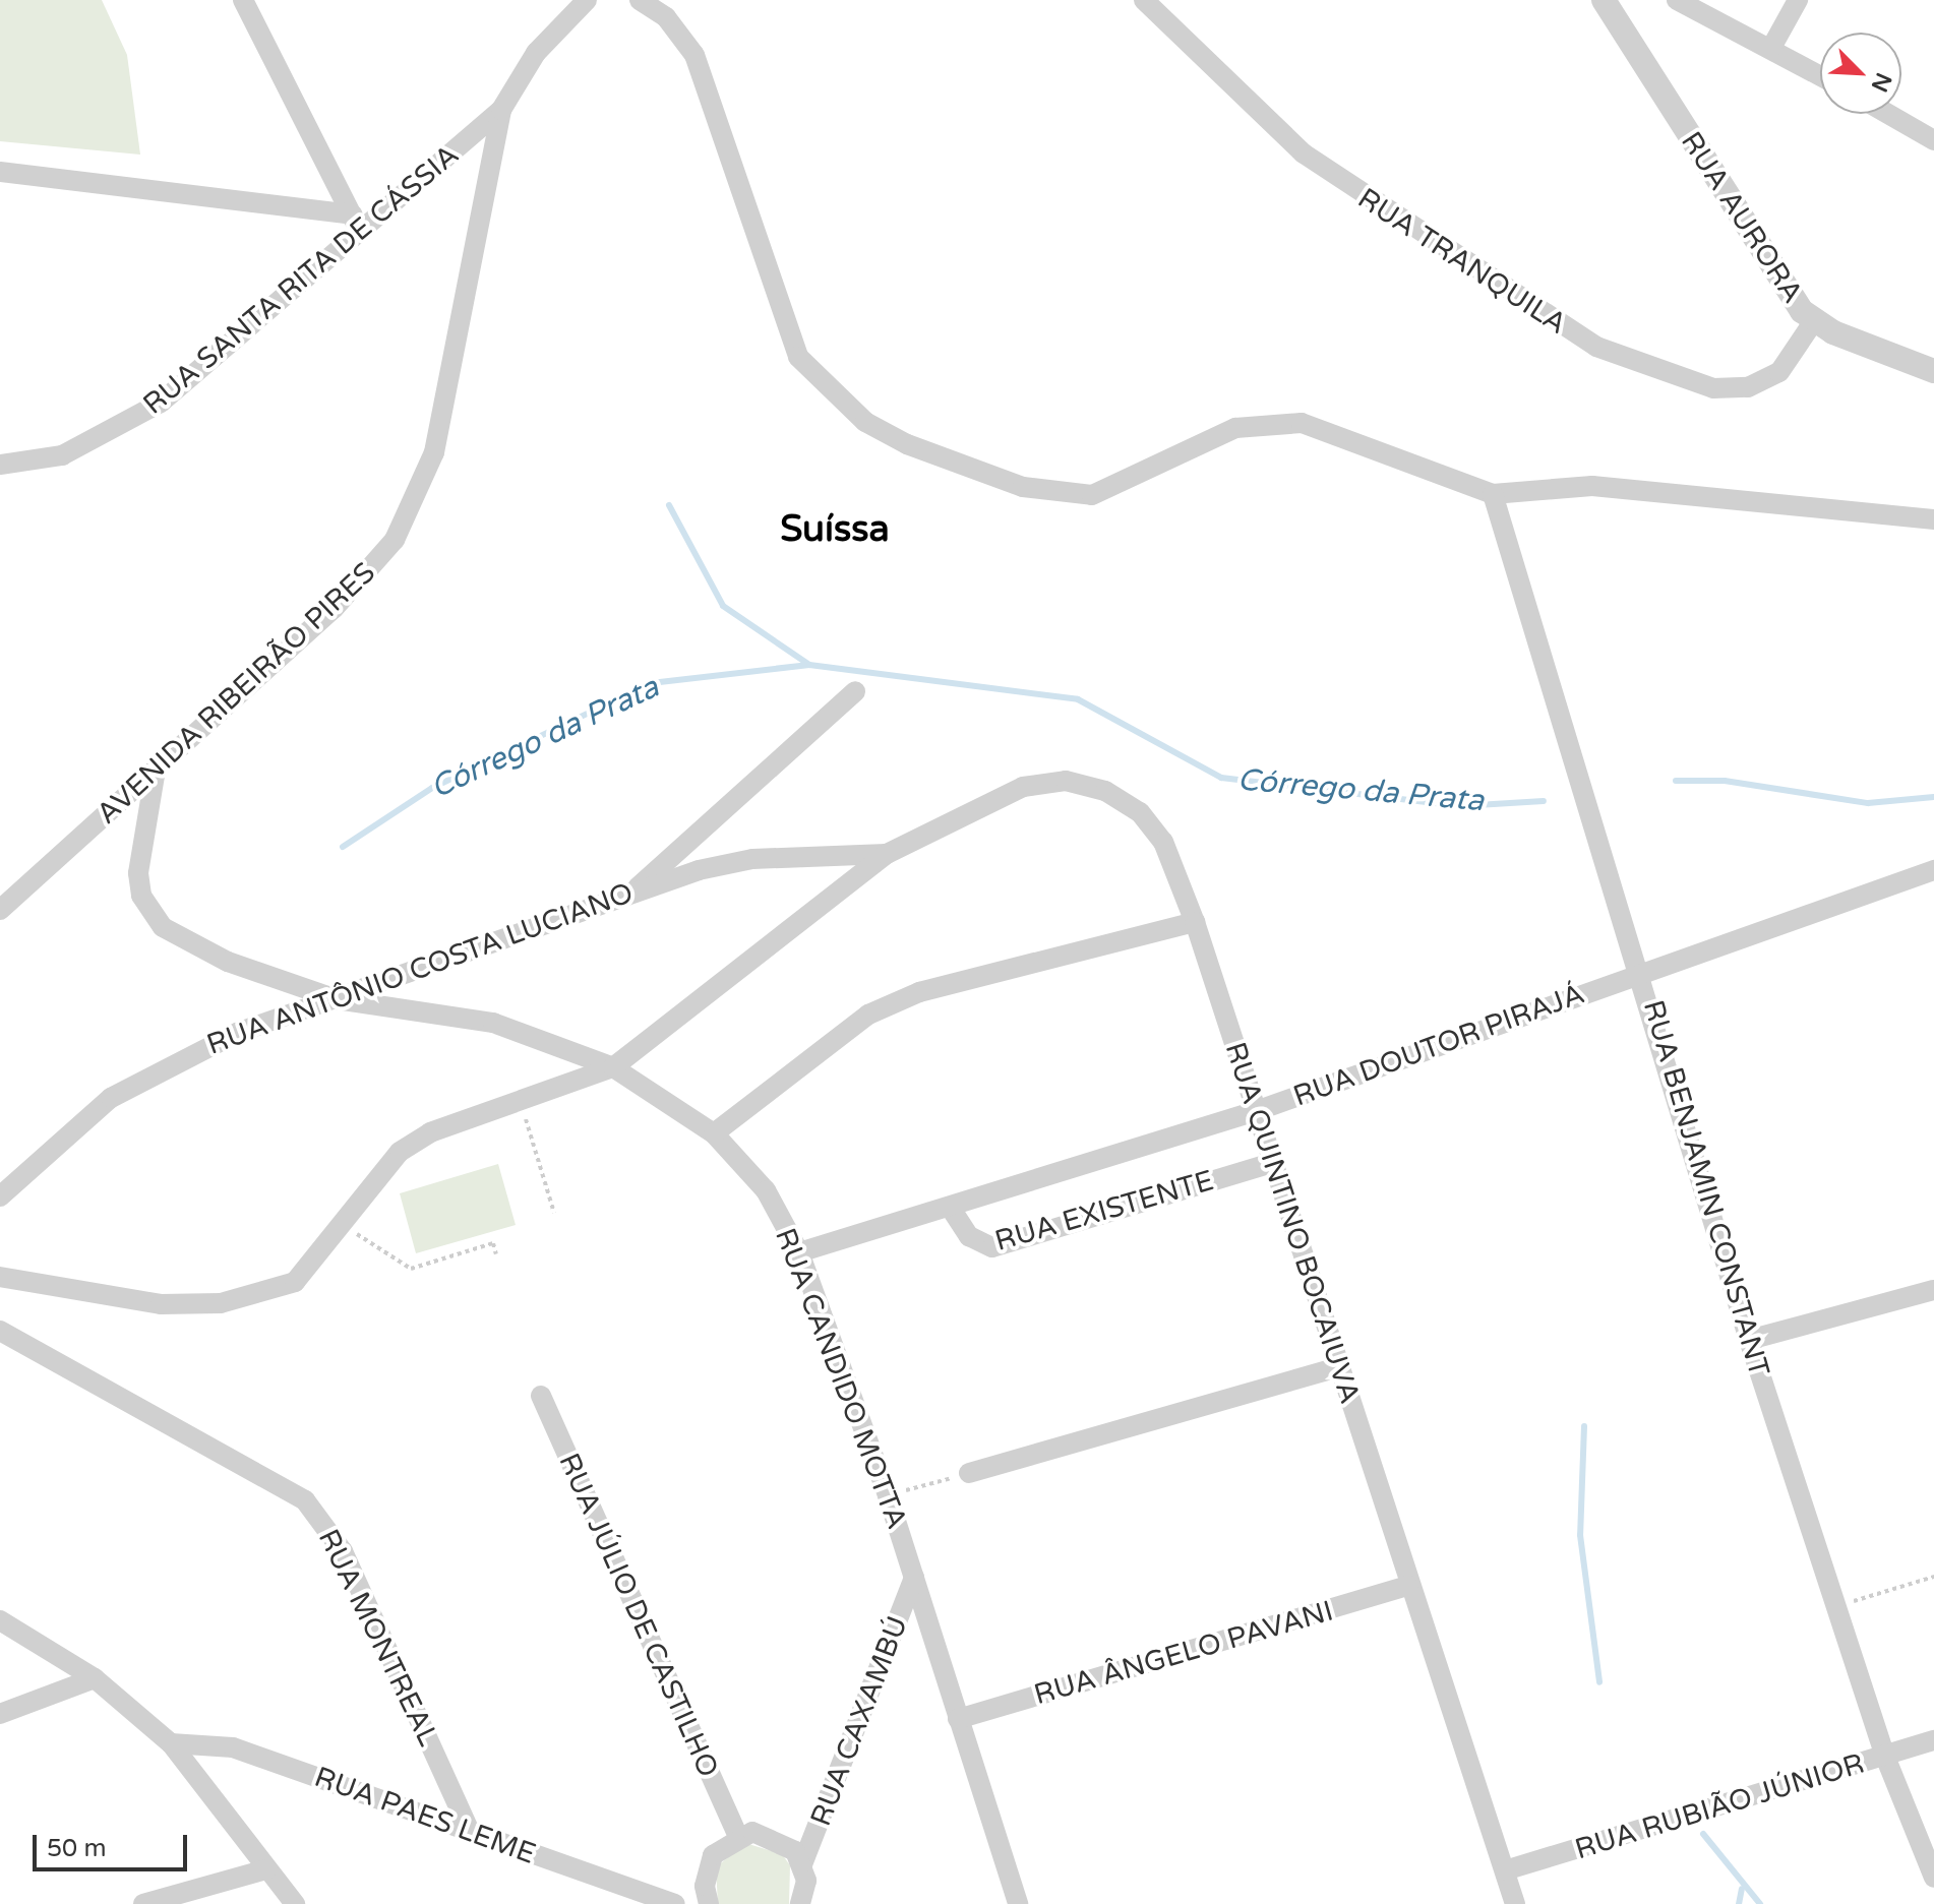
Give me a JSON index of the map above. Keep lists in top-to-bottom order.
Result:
{
  "streets": {
    "street": [
      "RUA AURORA",
      "RUA TRANQUILA",
      "RUA SANTA RITA DE CÁSSIA",
      "AVENIDA RIBEIRÃO PIRES",
      "RUA ANTÔNIO COSTA LUCIANO",
      "RUA DOUTOR PIRAJÁ",
      "RUA BENJAMIN CONSTANT",
      "RUA EXISTENTE",
      "RUA QUINTINO BOCAIUVA",
      "RUA CANDIDO MOTTA",
      "RUA JÚLIO DE CASTILHO",
      "RUA MONTREAL",
      "RUA ÂNGELO PAVANI",
      "RUA CAXAMBÚ",
      "RUA RUBIÃO JÚNIOR",
      "RUA PAES LEME"
    ]
  },
  "crossings": [
    ["RUA AURORA", "RUA TRANQUILA"],
    ["RUA SANTA RITA DE CÁSSIA", "AVENIDA RIBEIRÃO PIRES"],
    ["AVENIDA RIBEIRÃO PIRES", "RUA CANDIDO MOTTA"],
    ["RUA ANTÔNIO COSTA LUCIANO", "RUA QUINTINO BOCAIUVA"],
    ["RUA ANTÔNIO COSTA LUCIANO", "RUA CANDIDO MOTTA"],
    ["RUA DOUTOR PIRAJÁ", "RUA BENJAMIN CONSTANT"],
    ["RUA DOUTOR PIRAJÁ", "RUA EXISTENTE"],
    ["RUA DOUTOR PIRAJÁ", "RUA QUINTINO BOCAIUVA"],
    ["RUA DOUTOR PIRAJÁ", "RUA CANDIDO MOTTA"],
    ["RUA BENJAMIN CONSTANT", "RUA RUBIÃO JÚNIOR"],
    ["RUA EXISTENTE", "RUA QUINTINO BOCAIUVA"],
    ["RUA QUINTINO BOCAIUVA", "RUA ÂNGELO PAVANI"],
    ["RUA QUINTINO BOCAIUVA", "RUA RUBIÃO JÚNIOR"],
    ["RUA CANDIDO MOTTA", "RUA ÂNGELO PAVANI"],
    ["RUA CANDIDO MOTTA", "RUA CAXAMBÚ"],
    ["RUA MONTREAL", "RUA PAES LEME"]
  ],
  "districts": ["Suíssa"],
  "water": ["Córrego da Prata"],
  "scale_bar": "50 m",
  "north": "bottom right"
}
